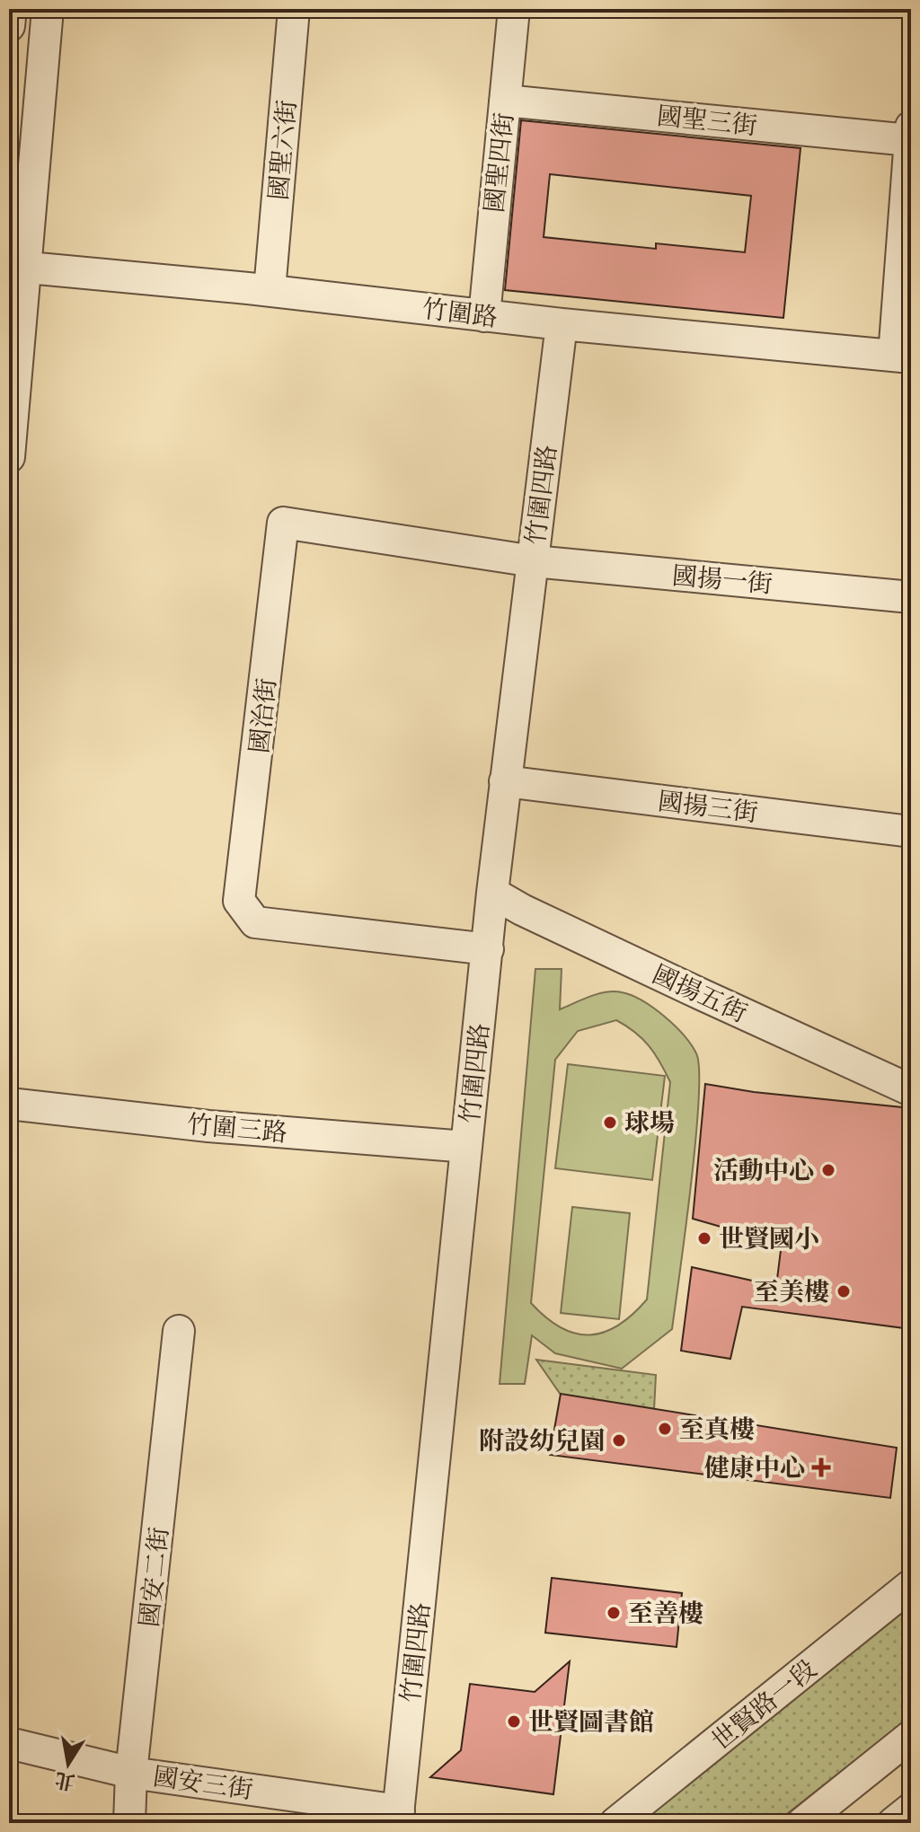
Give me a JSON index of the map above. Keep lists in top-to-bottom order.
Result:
{
  "streets": {
    "street": [
      "國聖三街",
      "國聖六街",
      "國聖四街",
      "竹圍路",
      "竹圍四路",
      "國揚一街",
      "國治街",
      "國揚三街",
      "國揚五街",
      "竹圍三路",
      "國安二街",
      "世賢路一段",
      "國安三街"
    ]
  },
  "crossings": [
    ["國聖三街", "國聖四街"],
    ["國聖六街", "竹圍路"],
    ["國聖四街", "竹圍路"],
    ["竹圍路", "竹圍四路"],
    ["竹圍四路", "國揚一街"],
    ["竹圍四路", "國治街"],
    ["竹圍四路", "國揚三街"],
    ["竹圍四路", "國揚五街"],
    ["竹圍四路", "竹圍三路"],
    ["竹圍四路", "國安三街"],
    ["國揚一街", "國治街"],
    ["國安二街", "國安三街"]
  ],
  "places": {
    "other": [
      "球場",
      "活動中心",
      "世賢國小",
      "至美樓",
      "至真樓",
      "附設幼兒園",
      "至善樓",
      "世賢圖書館"
    ],
    "health": ["健康中心"]
  },
  "north": "bottom"
}
